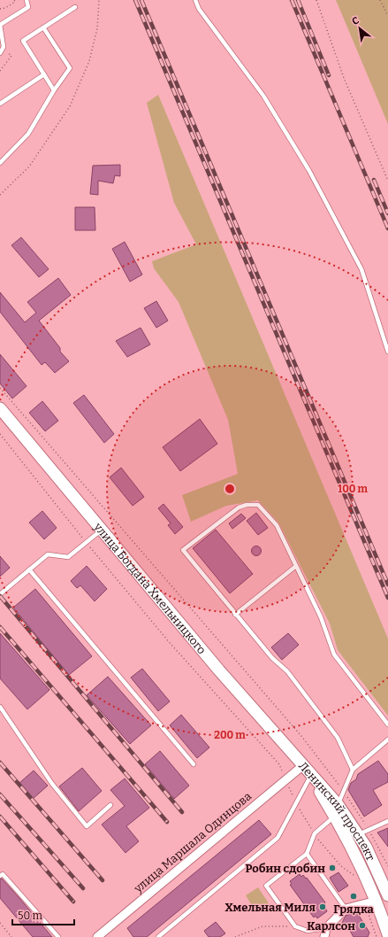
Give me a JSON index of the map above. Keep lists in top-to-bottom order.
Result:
{
  "streets": {
    "main road": ["улица Богдана Хмельницкого", "Ленинский проспект"],
    "street": ["улица Маршала Одинцова"]
  },
  "crossings": [
    ["улица Богдана Хмельницкого", "Ленинский проспект"],
    ["улица Богдана Хмельницкого", "улица Маршала Одинцова"],
    ["Ленинский проспект", "улица Маршала Одинцова"]
  ],
  "places": [
    "Робин сдобин",
    "Грядка",
    "Хмельная Миля",
    "Карлсон"
  ],
  "scale_bar": "50 m",
  "north": "top left",
  "rings": ["100 m", "200 m"]
}
